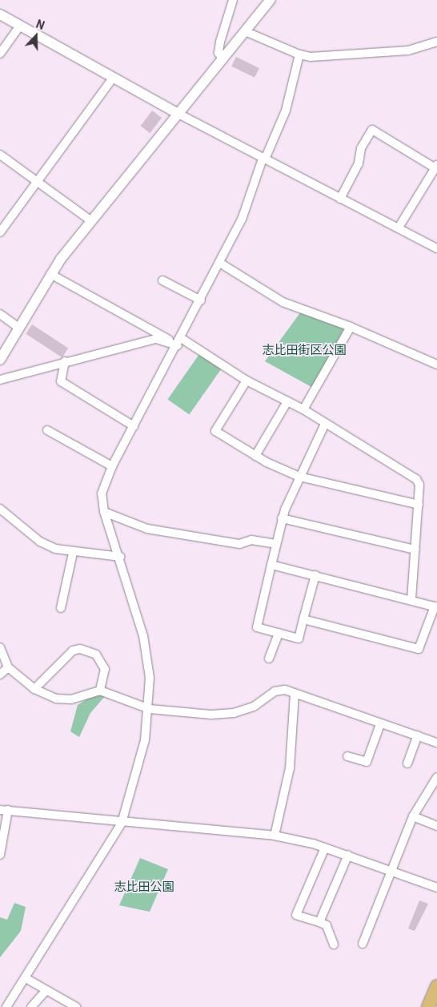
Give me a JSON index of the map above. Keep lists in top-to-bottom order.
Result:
{
  "parks": ["志比田街区公園", "志比田公園"],
  "north": "top"
}
